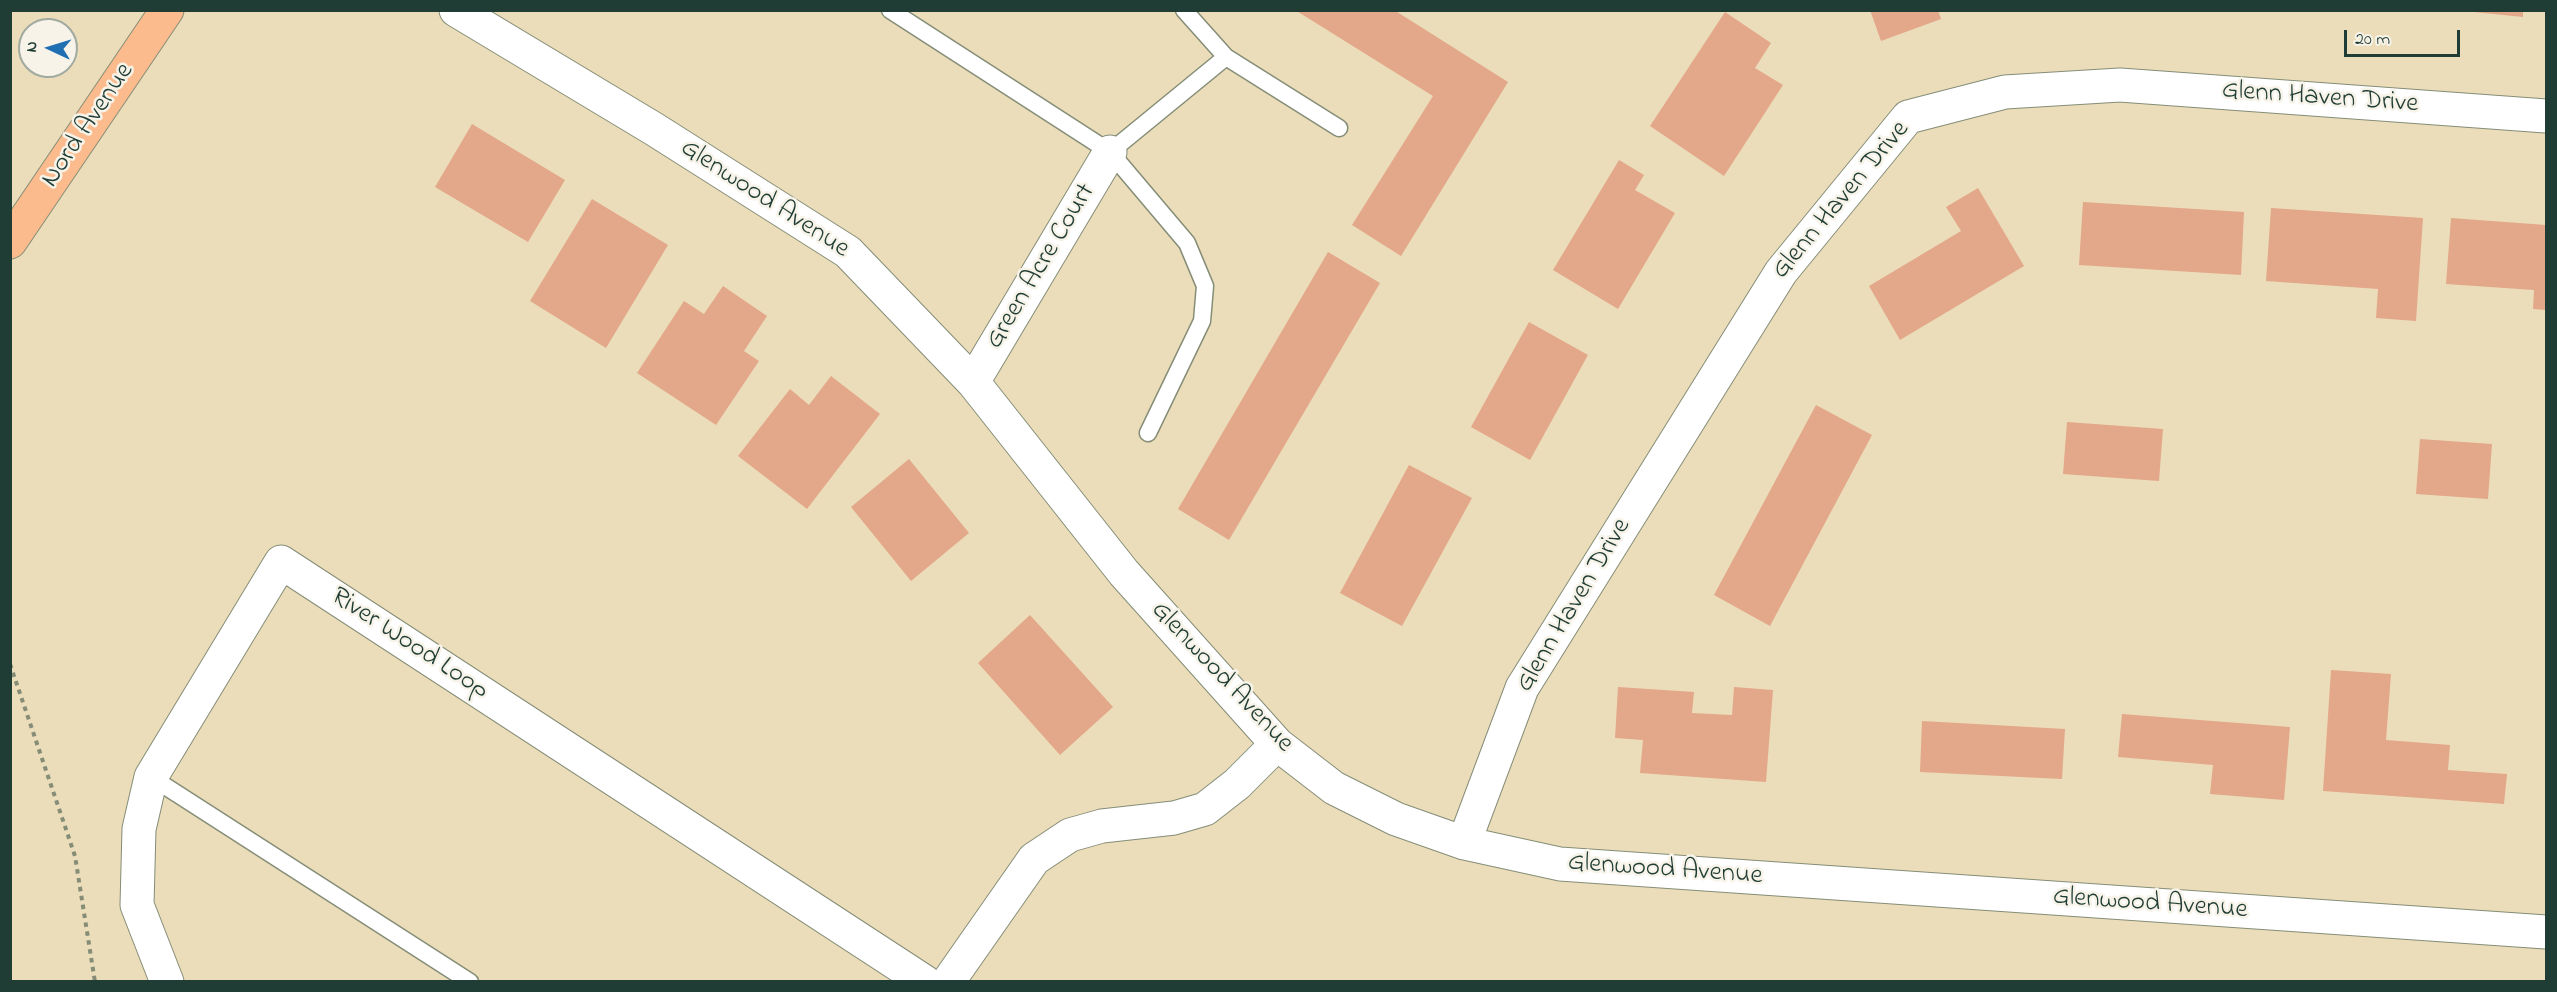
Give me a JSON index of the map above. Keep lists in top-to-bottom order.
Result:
{
  "streets": {
    "main road": ["Nord Avenue"],
    "street": [
      "Glenn Haven Drive",
      "Glenwood Avenue",
      "Green Acre Court",
      "River Wood Loop"
    ]
  },
  "crossings": [
    ["Glenn Haven Drive", "Glenwood Avenue"],
    ["Glenwood Avenue", "Green Acre Court"]
  ],
  "scale_bar": "20 m",
  "north": "left"
}
